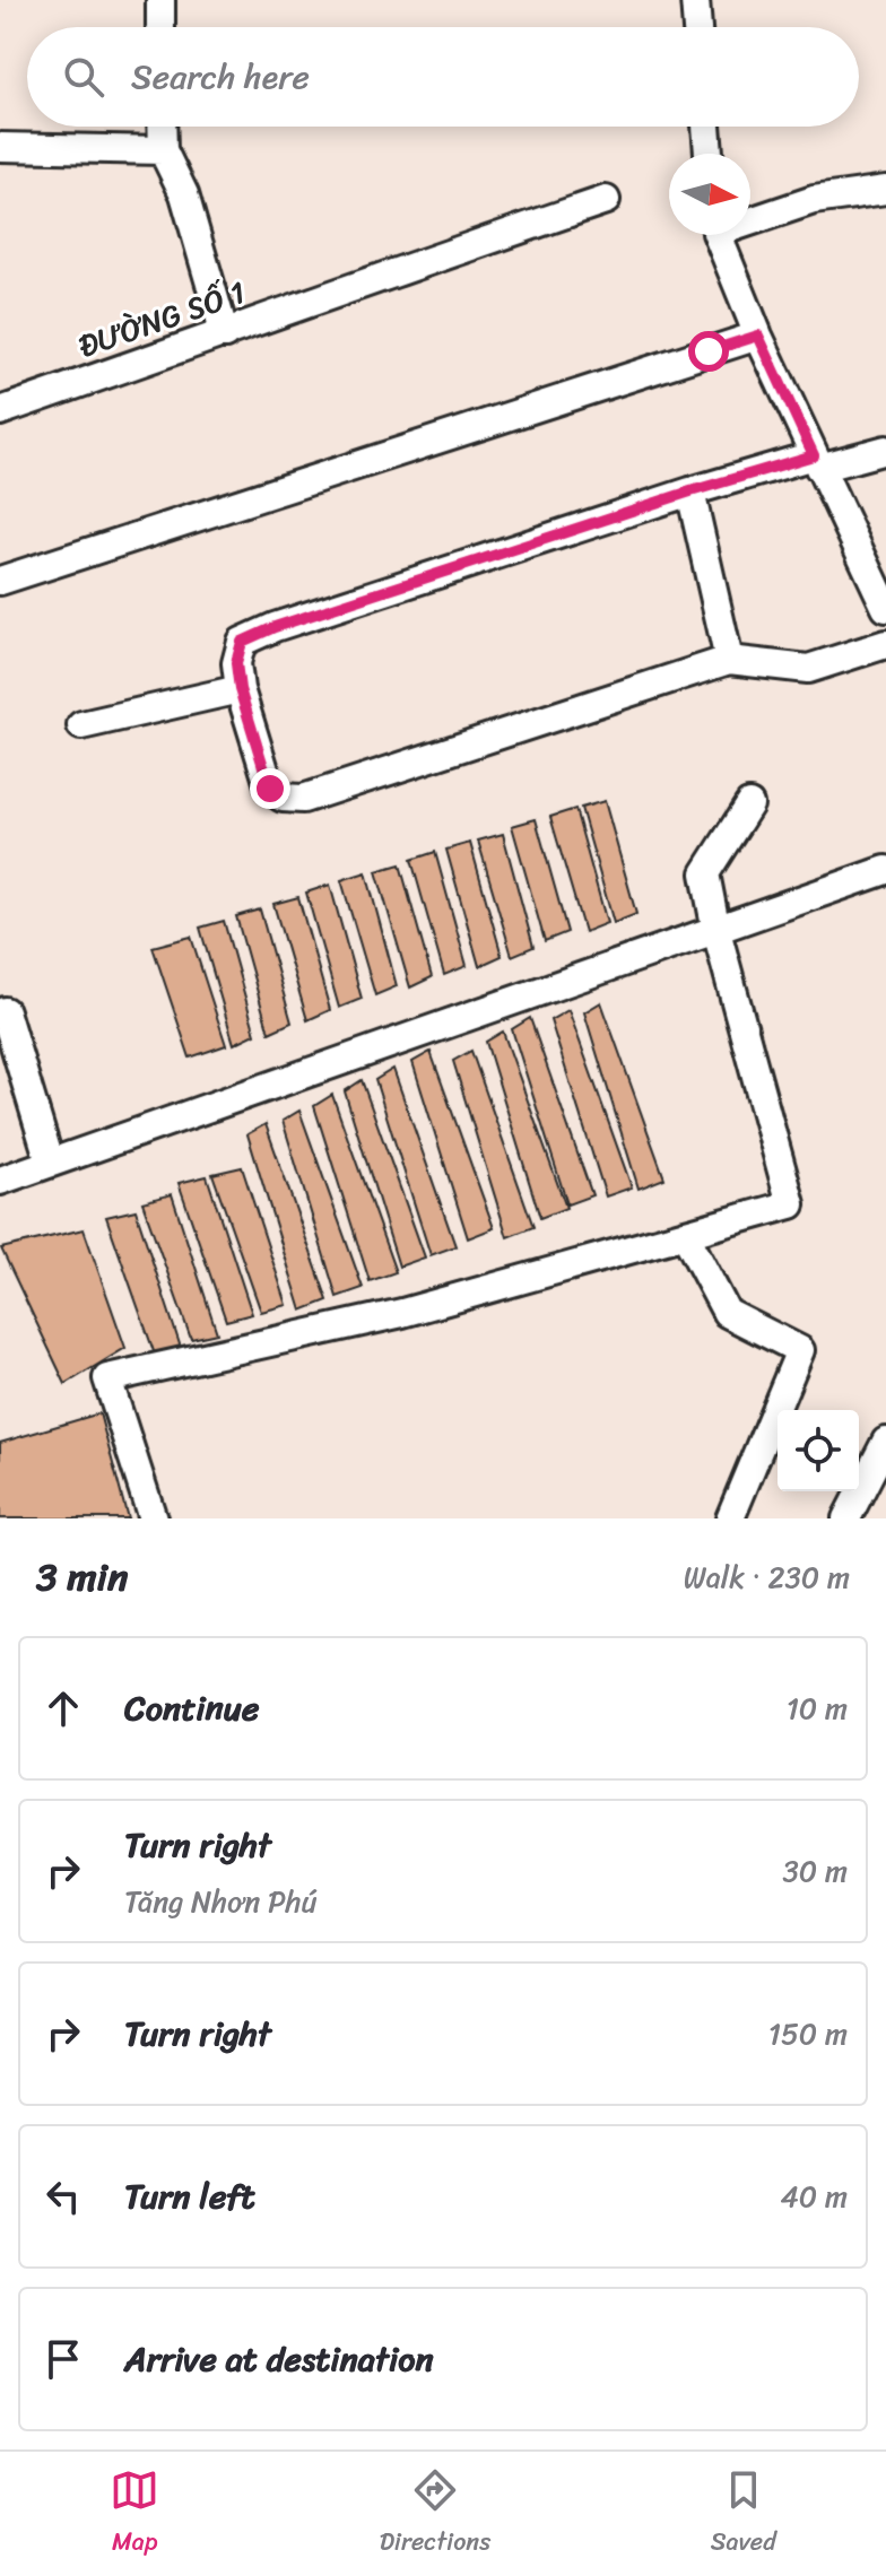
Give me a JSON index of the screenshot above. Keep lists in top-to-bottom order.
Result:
{
  "streets": {
    "street": ["ĐƯỜNG SỐ 1"]
  },
  "north": "right",
  "page": {
    "search": "Search here",
    "heading": ["3 min", "Walk · 230 m"],
    "list": [
      ["Continue", "10 m"],
      ["Turn right", "Tăng Nhơn Phú", "30 m"],
      ["Turn right", "150 m"],
      ["Turn left", "40 m"],
      "Arrive at destination"
    ],
    "nav": ["Map", "Directions", "Saved"]
  }
}
